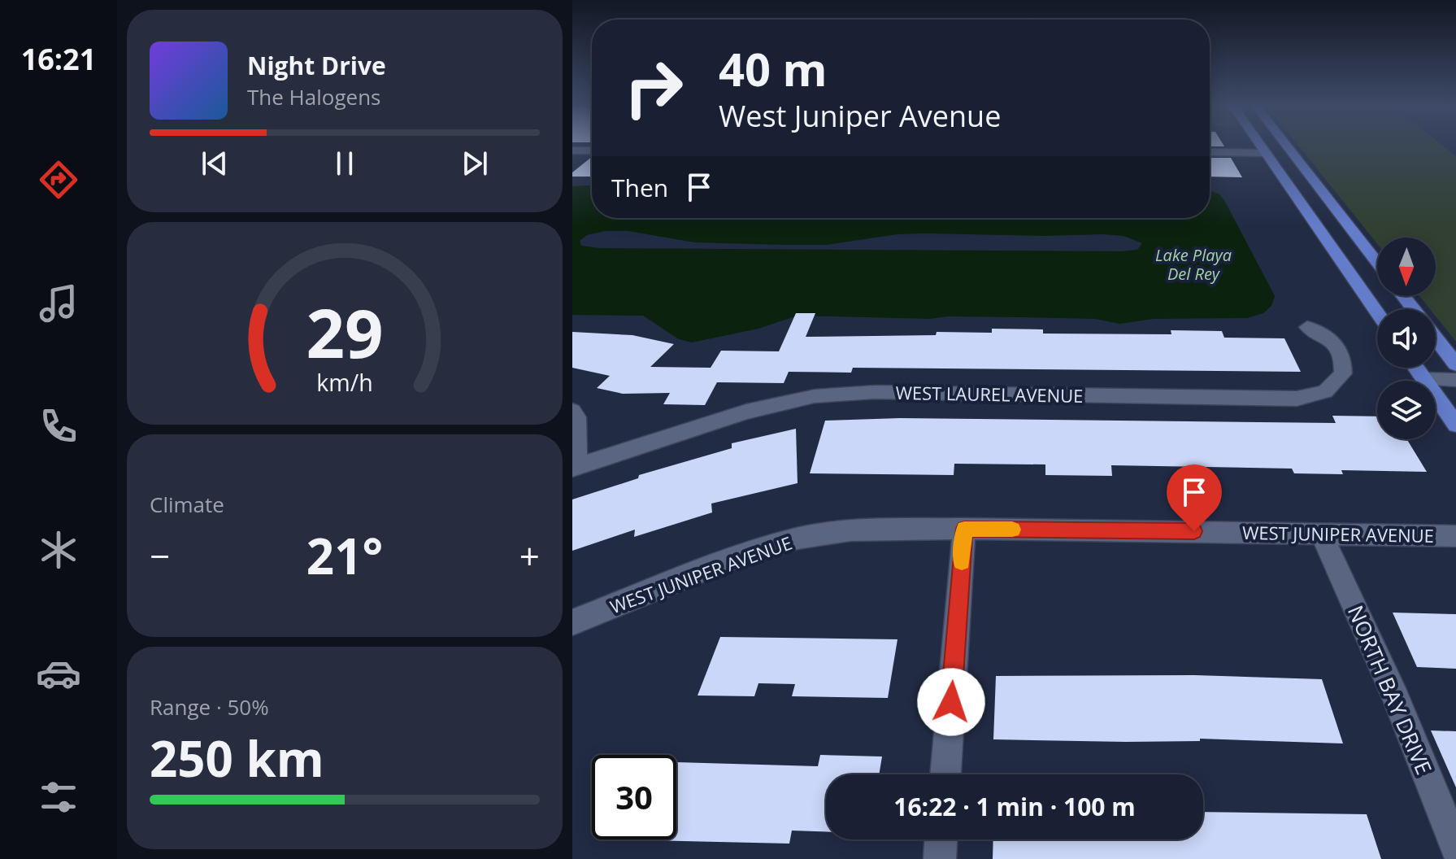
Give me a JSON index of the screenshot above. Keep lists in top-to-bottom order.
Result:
{
  "streets": {
    "street": ["WEST LAUREL AVENUE", "WEST JUNIPER AVENUE", "NORTH BAY DRIVE"]
  },
  "crossings": [
    ["WEST JUNIPER AVENUE", "NORTH BAY DRIVE"]
  ],
  "water": ["Lake Playa Del Rey"],
  "north": "bottom",
  "page": {
    "tabs": "16:21",
    "turn": ["40 m", "West Juniper Avenue"],
    "song": ["Night Drive", "The Halogens"],
    "then": "Then",
    "tile": [
      "Climate",
      ["Range · 50%", "250 km"]
    ],
    "heat": ["−", "21°", "+"],
    "limit": "30",
    "trip": "16:22 · 1 min · 100 m",
    "gauge": ["29", "km/h"]
  }
}
